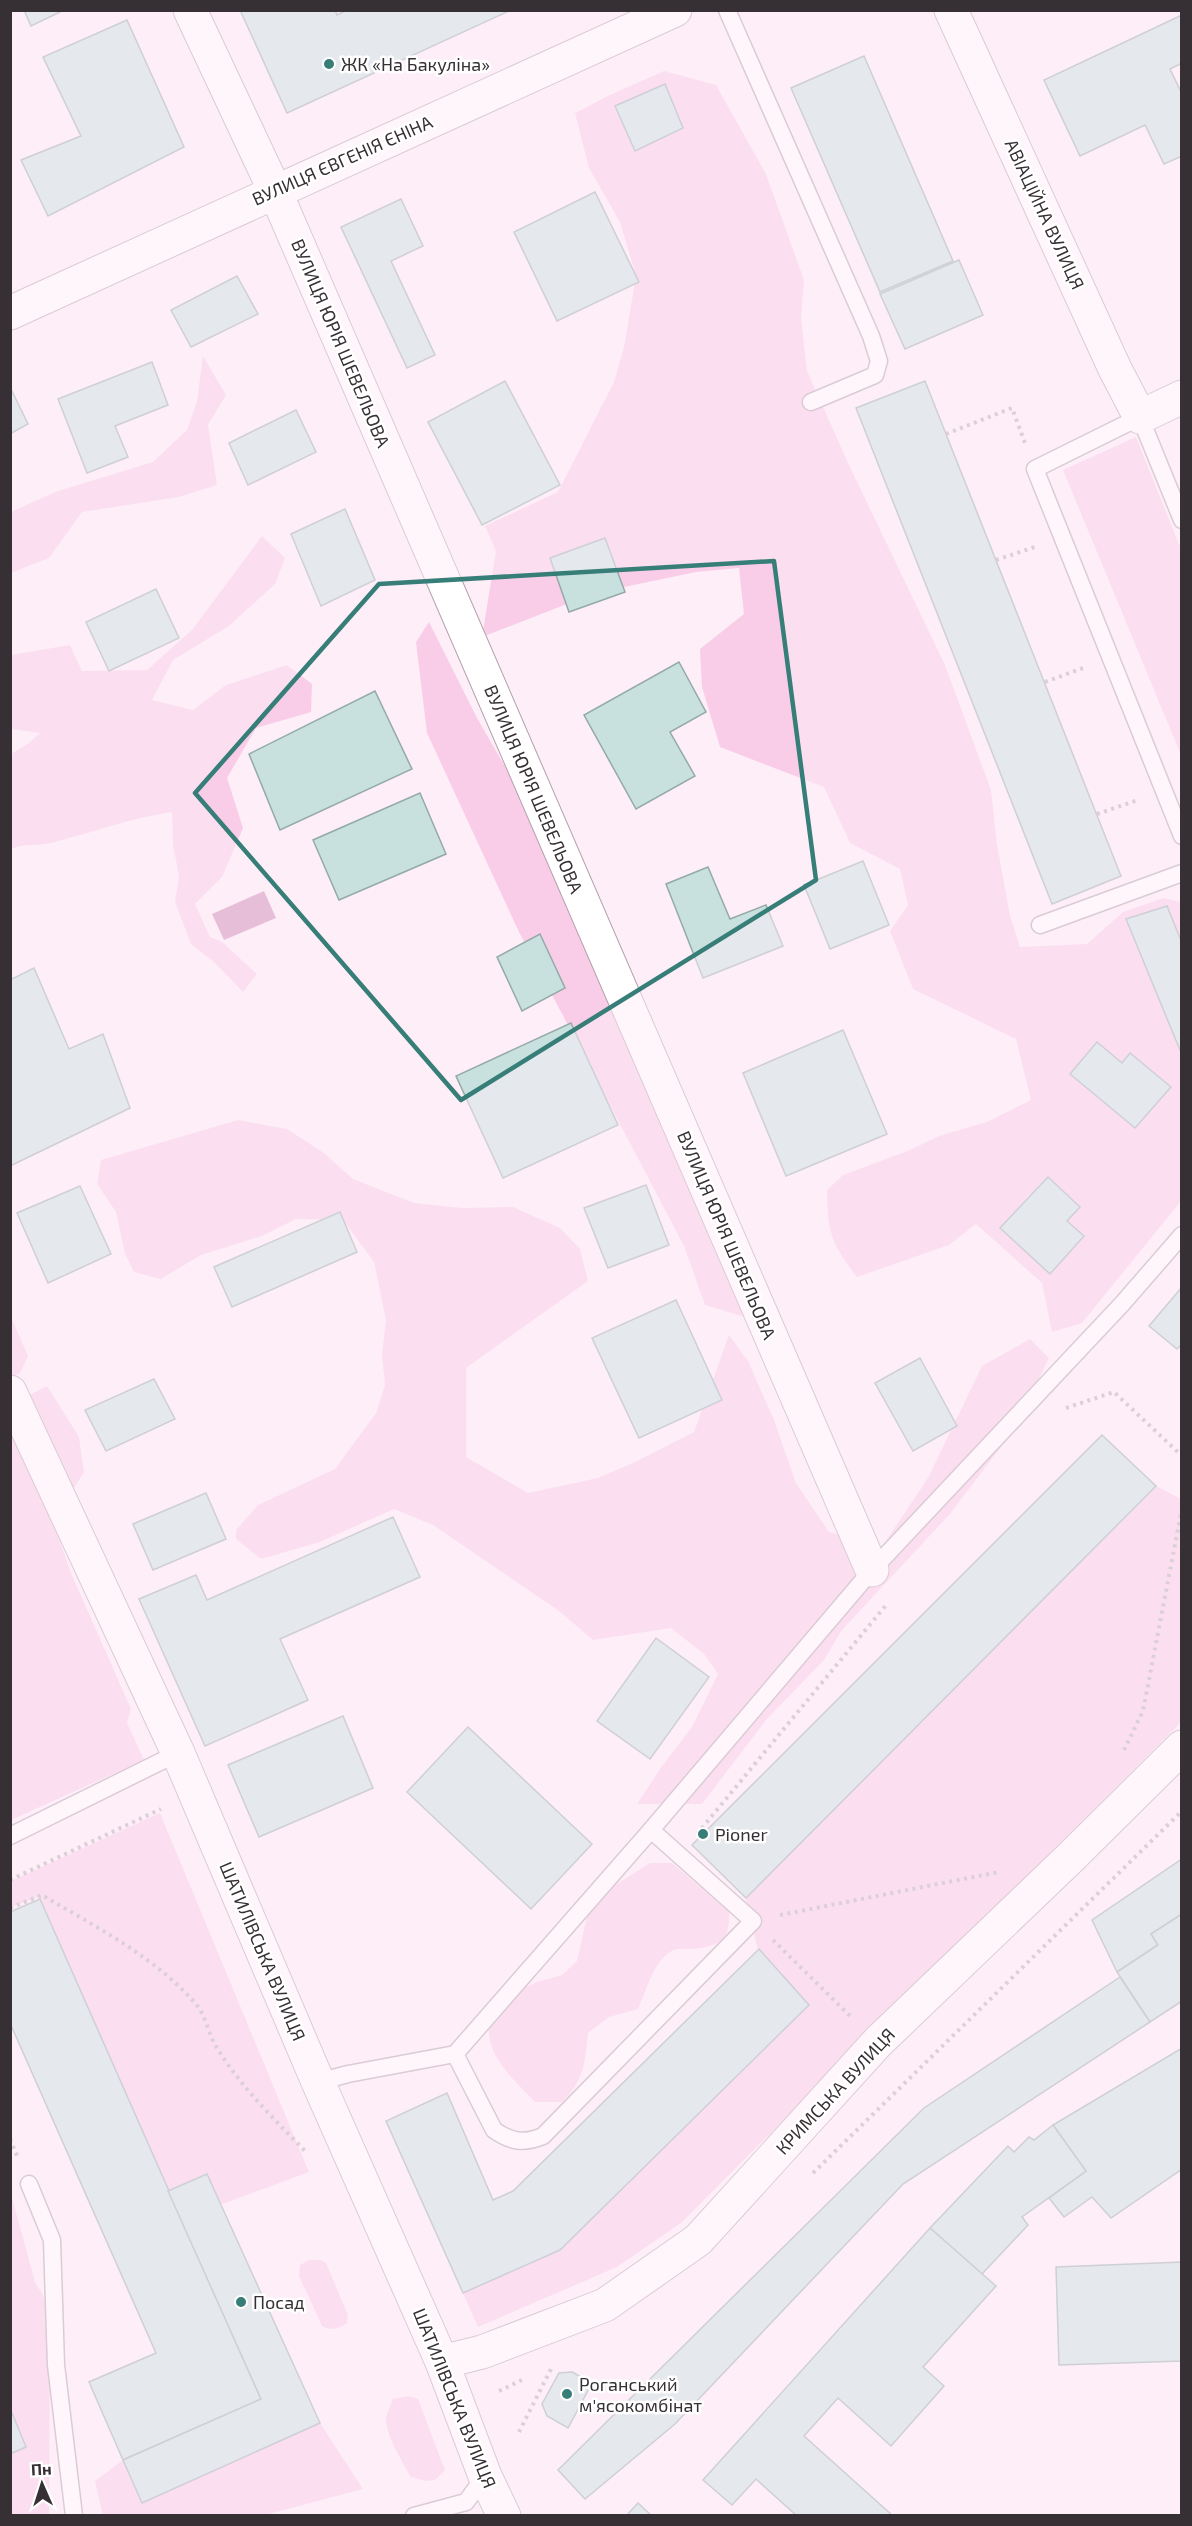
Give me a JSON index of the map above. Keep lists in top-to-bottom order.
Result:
{
  "streets": {
    "street": [
      "ВУЛИЦЯ ЄВГЕНІЯ ЄНІНА",
      "АВІАЦІЙНА ВУЛИЦЯ",
      "ВУЛИЦЯ ЮРІЯ ШЕВЕЛЬОВА",
      "ШАТИЛІВСЬКА ВУЛИЦЯ",
      "КРИМСЬКА ВУЛИЦЯ"
    ]
  },
  "crossings": [
    ["ВУЛИЦЯ ЄВГЕНІЯ ЄНІНА", "ВУЛИЦЯ ЮРІЯ ШЕВЕЛЬОВА"],
    ["ШАТИЛІВСЬКА ВУЛИЦЯ", "КРИМСЬКА ВУЛИЦЯ"]
  ],
  "places": [
    "ЖК «На Бакуліна»",
    "Pioner",
    "Посад",
    "Роганський м'ясокомбінат"
  ],
  "north": "top"
}
